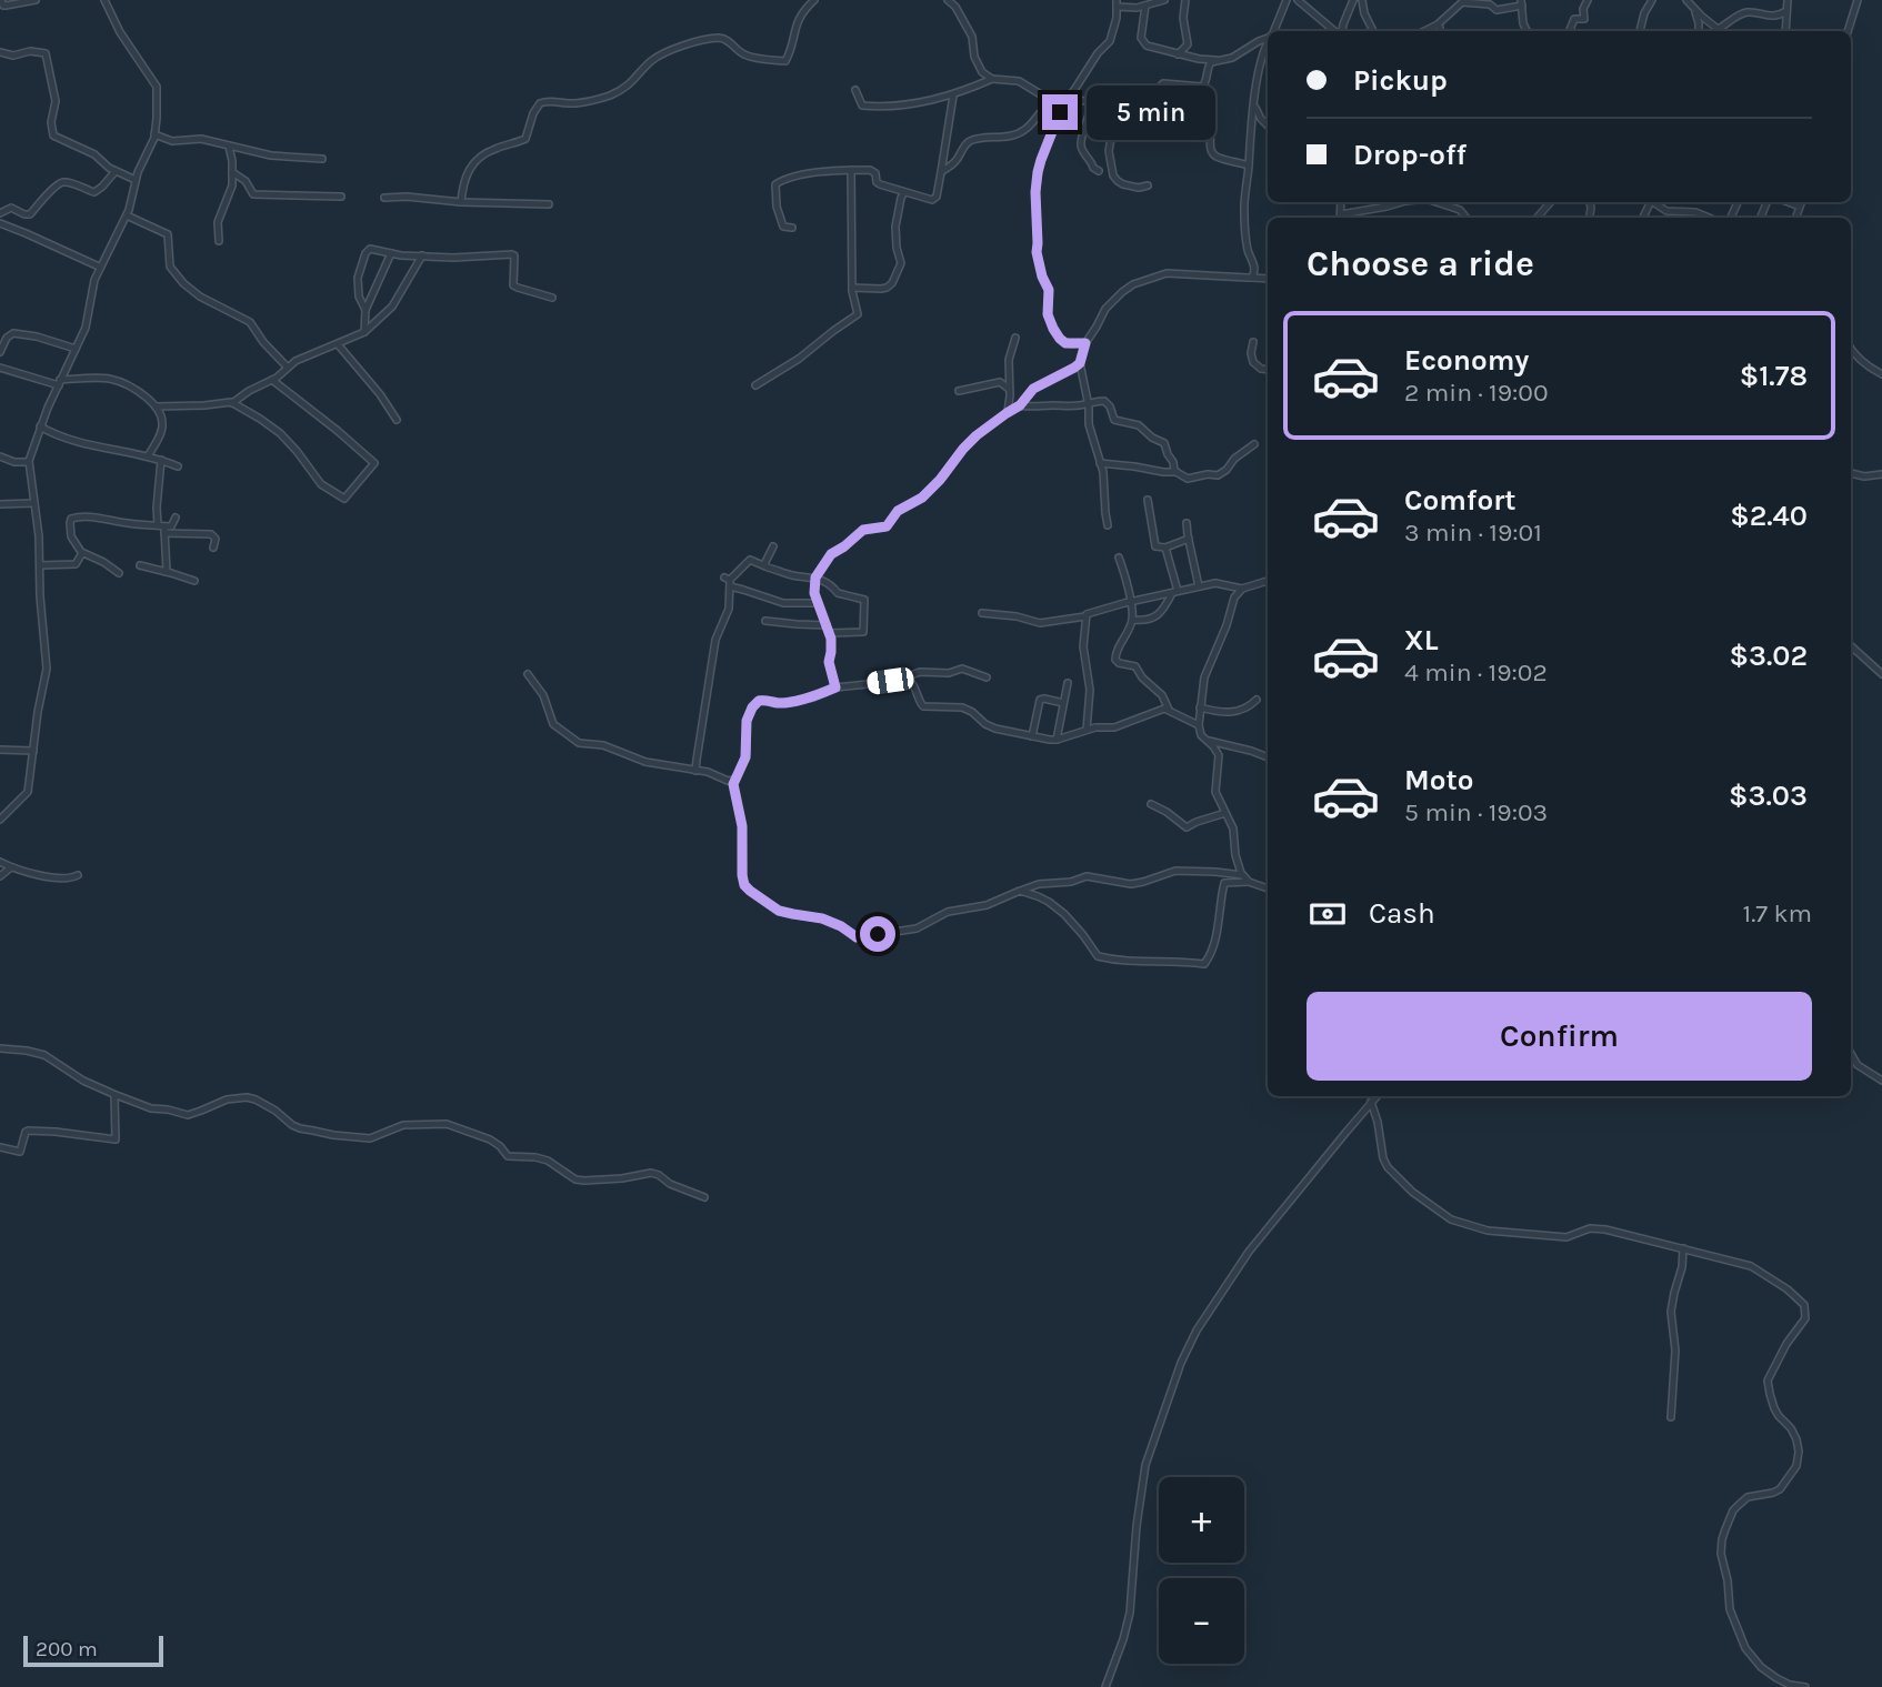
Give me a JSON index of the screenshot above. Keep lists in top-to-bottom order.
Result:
{
  "scale_bar": "200 m",
  "page": {
    "banner": ["Pickup", "Drop-off"],
    "bubble": "5 min",
    "heading": "Choose a ride",
    "list": [
      {
        "name": "Economy",
        "note": "2 min · 19:00",
        "value": "$1.78"
      },
      {
        "name": "Comfort",
        "note": "3 min · 19:01",
        "value": "$2.40"
      },
      {
        "name": "XL",
        "note": "4 min · 19:02",
        "value": "$3.02"
      },
      {
        "name": "Moto",
        "note": "5 min · 19:03",
        "value": "$3.03"
      }
    ],
    "pay": ["Cash", "1.7 km"],
    "buttons": "Confirm",
    "map_buttons": ["+", "−"],
    "scale": "200 m"
  }
}
